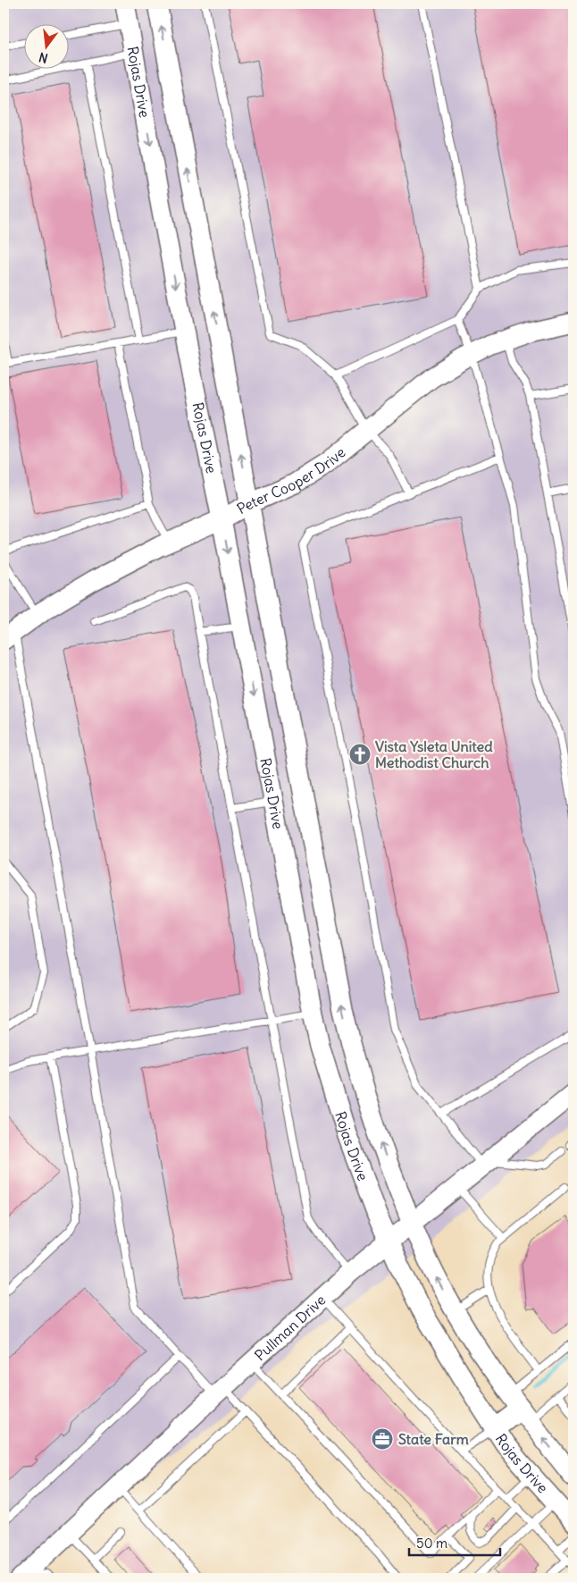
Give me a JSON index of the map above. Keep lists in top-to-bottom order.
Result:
{
  "streets": {
    "main road": ["Rojas Drive", "Peter Cooper Drive", "Pullman Drive"]
  },
  "crossings": [
    ["Rojas Drive", "Peter Cooper Drive"],
    ["Rojas Drive", "Pullman Drive"]
  ],
  "places": {
    "church": ["Vista Ysleta United Methodist Church"],
    "office": ["State Farm"]
  },
  "scale_bar": "50 m",
  "north": "bottom"
}
